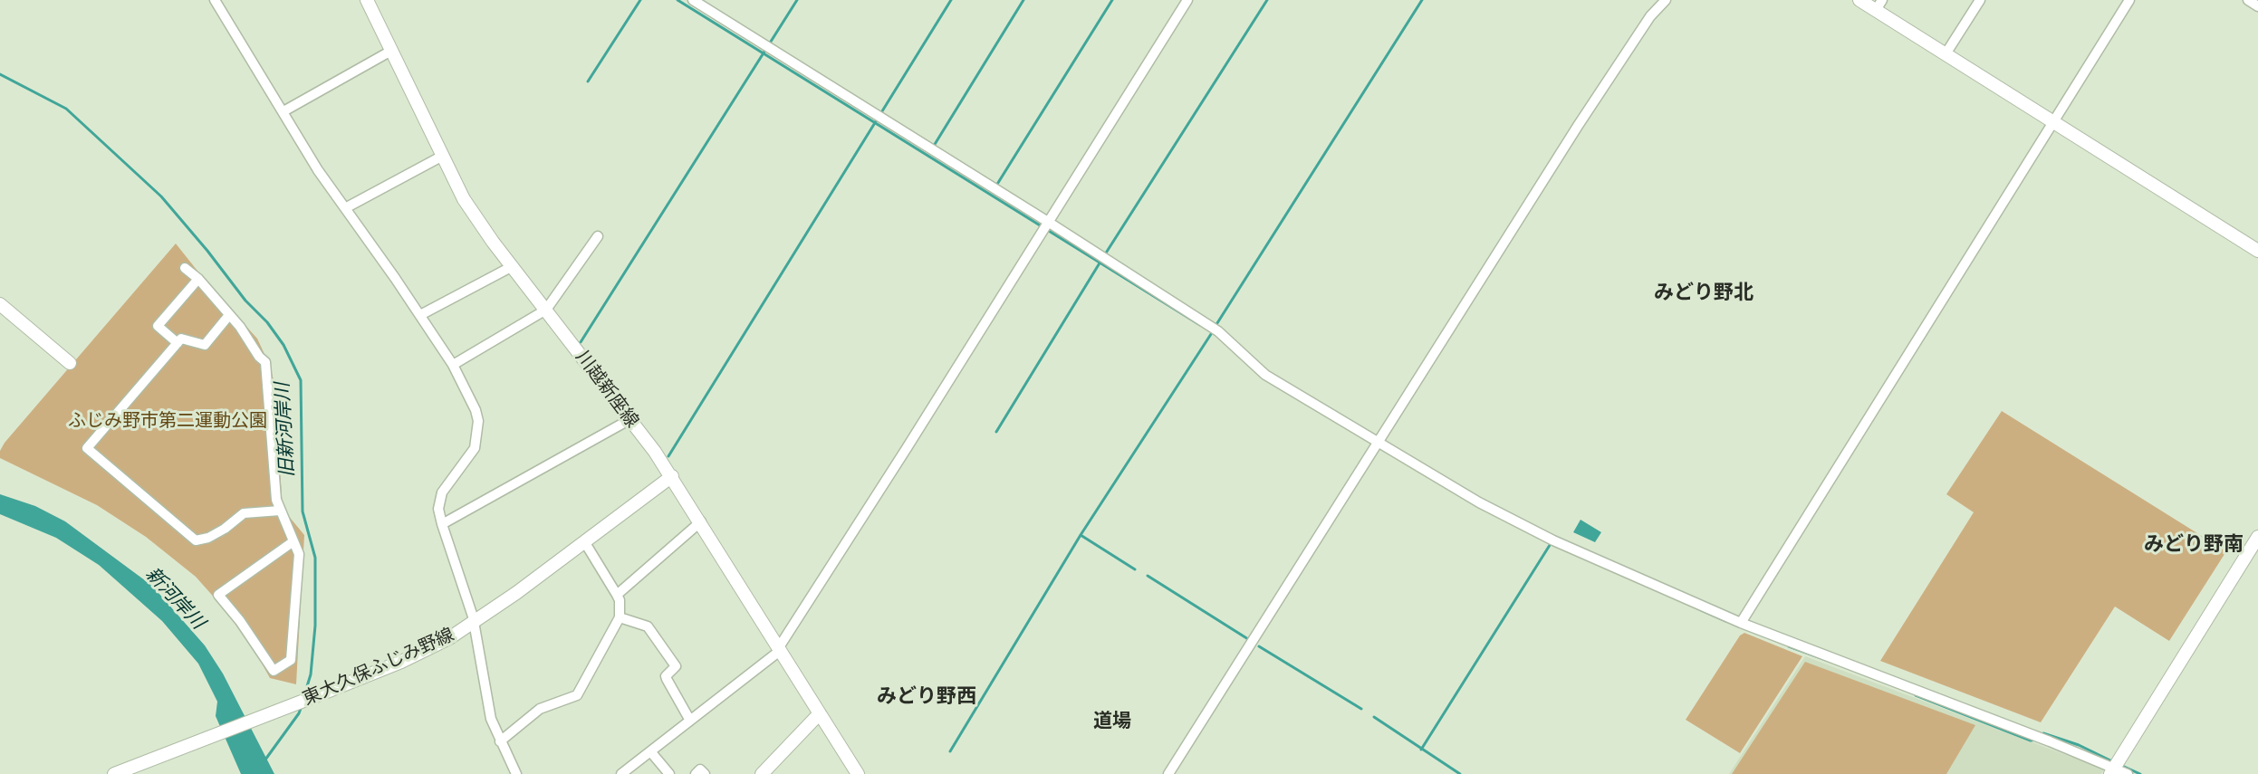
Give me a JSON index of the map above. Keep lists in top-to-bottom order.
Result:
{
  "streets": {
    "main road": ["川越新座線", "東大久保ふじみ野線"]
  },
  "crossings": [
    ["川越新座線", "東大久保ふじみ野線"]
  ],
  "districts": [
    "みどり野北",
    "みどり野南",
    "みどり野西",
    "道場"
  ],
  "water": ["旧新河岸川", "新河岸川"],
  "parks": ["ふじみ野市第二運動公園"]
}
